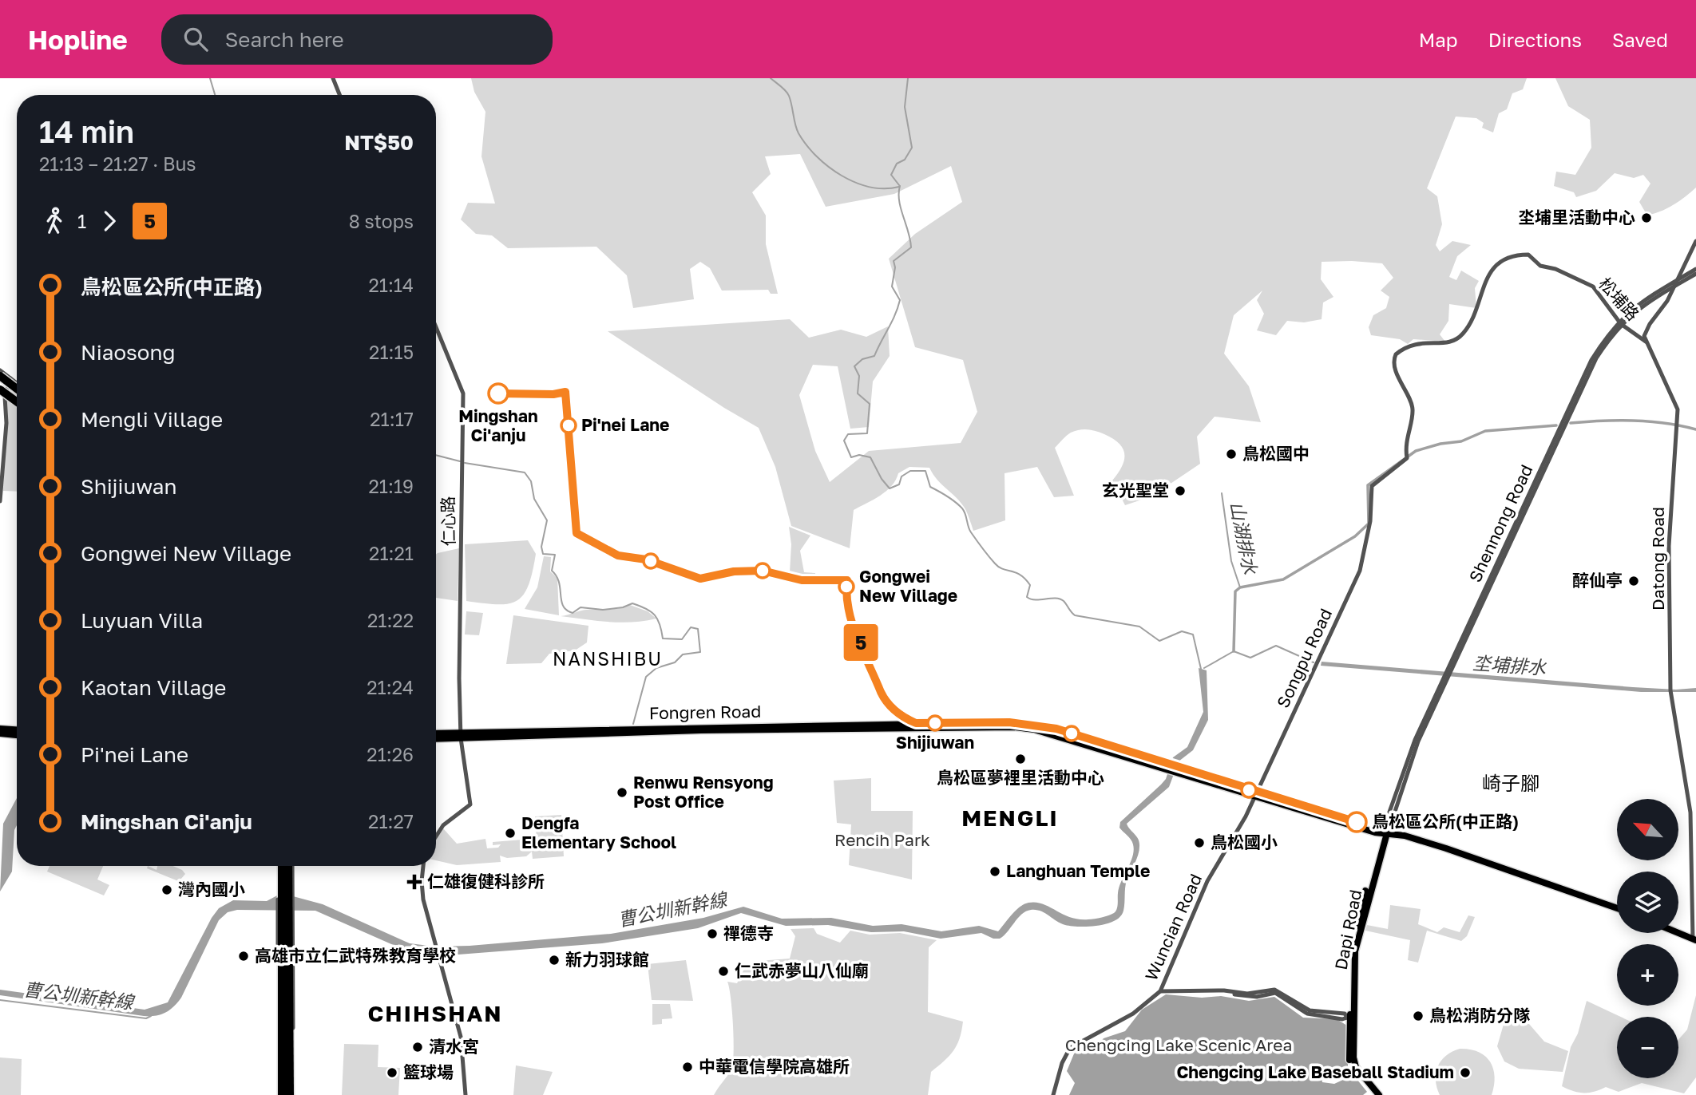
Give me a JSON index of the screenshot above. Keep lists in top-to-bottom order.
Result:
{
  "streets": {
    "main road": ["Fongren Road", "Dapi Road"],
    "street": [
      "松埔路",
      "仁心路",
      "Shennong Road",
      "Datong Road",
      "Songpu Road",
      "Wuncian Road"
    ]
  },
  "crossings": [
    ["松埔路", "Shennong Road"],
    ["松埔路", "Datong Road"],
    ["松埔路", "Songpu Road"],
    ["仁心路", "Fongren Road"],
    ["Shennong Road", "Fongren Road"],
    ["Shennong Road", "Dapi Road"],
    ["Songpu Road", "Fongren Road"],
    ["Songpu Road", "Wuncian Road"],
    ["Fongren Road", "Wuncian Road"],
    ["Fongren Road", "Dapi Road"]
  ],
  "districts": [
    "NANSHIBU",
    "崎子腳",
    "MENGLI",
    "CHIHSHAN"
  ],
  "water": ["山湖排水", "坔埔排水", "曹公圳新幹線"],
  "parks": ["Rencih Park", "Chengcing Lake Scenic Area"],
  "places": {
    "other": [
      "坔埔里活動中心",
      "Mingshan Ci'anju",
      "Pi'nei Lane",
      "鳥松國中",
      "玄光聖堂",
      "醉仙亭",
      "Gongwei New Village",
      "Shijiuwan",
      "鳥松區夢裡里活動中心",
      "Renwu Rensyong Post Office",
      "鳥松區公所(中正路)",
      "Dengfa Elementary School",
      "鳥松國小",
      "Langhuan Temple",
      "灣內國小",
      "禪德寺",
      "高雄市立仁武特殊教育學校",
      "新力羽球館",
      "仁武赤夢山八仙廟",
      "鳥松消防分隊",
      "清水宮",
      "中華電信學院高雄所",
      "籃球場",
      "Chengcing Lake Baseball Stadium"
    ],
    "health": ["仁雄復健科診所"]
  },
  "lines": ["bus line 5"],
  "north": "top left",
  "page": {
    "header": "Hopline",
    "search": "Search here",
    "nav": ["Map", "Directions", "Saved"],
    "on_map": "5",
    "heading": ["14 min", "21:13 – 21:27 · Bus", "NT$50"],
    "legs": ["1", "5", "8 stops"],
    "list": [
      {
        "name": "鳥松區公所(中正路)",
        "value": "21:14"
      },
      {
        "name": "Niaosong",
        "value": "21:15"
      },
      {
        "name": "Mengli Village",
        "value": "21:17"
      },
      {
        "name": "Shijiuwan",
        "value": "21:19"
      },
      {
        "name": "Gongwei New Village",
        "value": "21:21"
      },
      {
        "name": "Luyuan Villa",
        "value": "21:22"
      },
      {
        "name": "Kaotan Village",
        "value": "21:24"
      },
      {
        "name": "Pi'nei Lane",
        "value": "21:26"
      },
      {
        "name": "Mingshan Ci'anju",
        "value": "21:27"
      }
    ],
    "map_buttons": ["+", "−"]
  }
}
